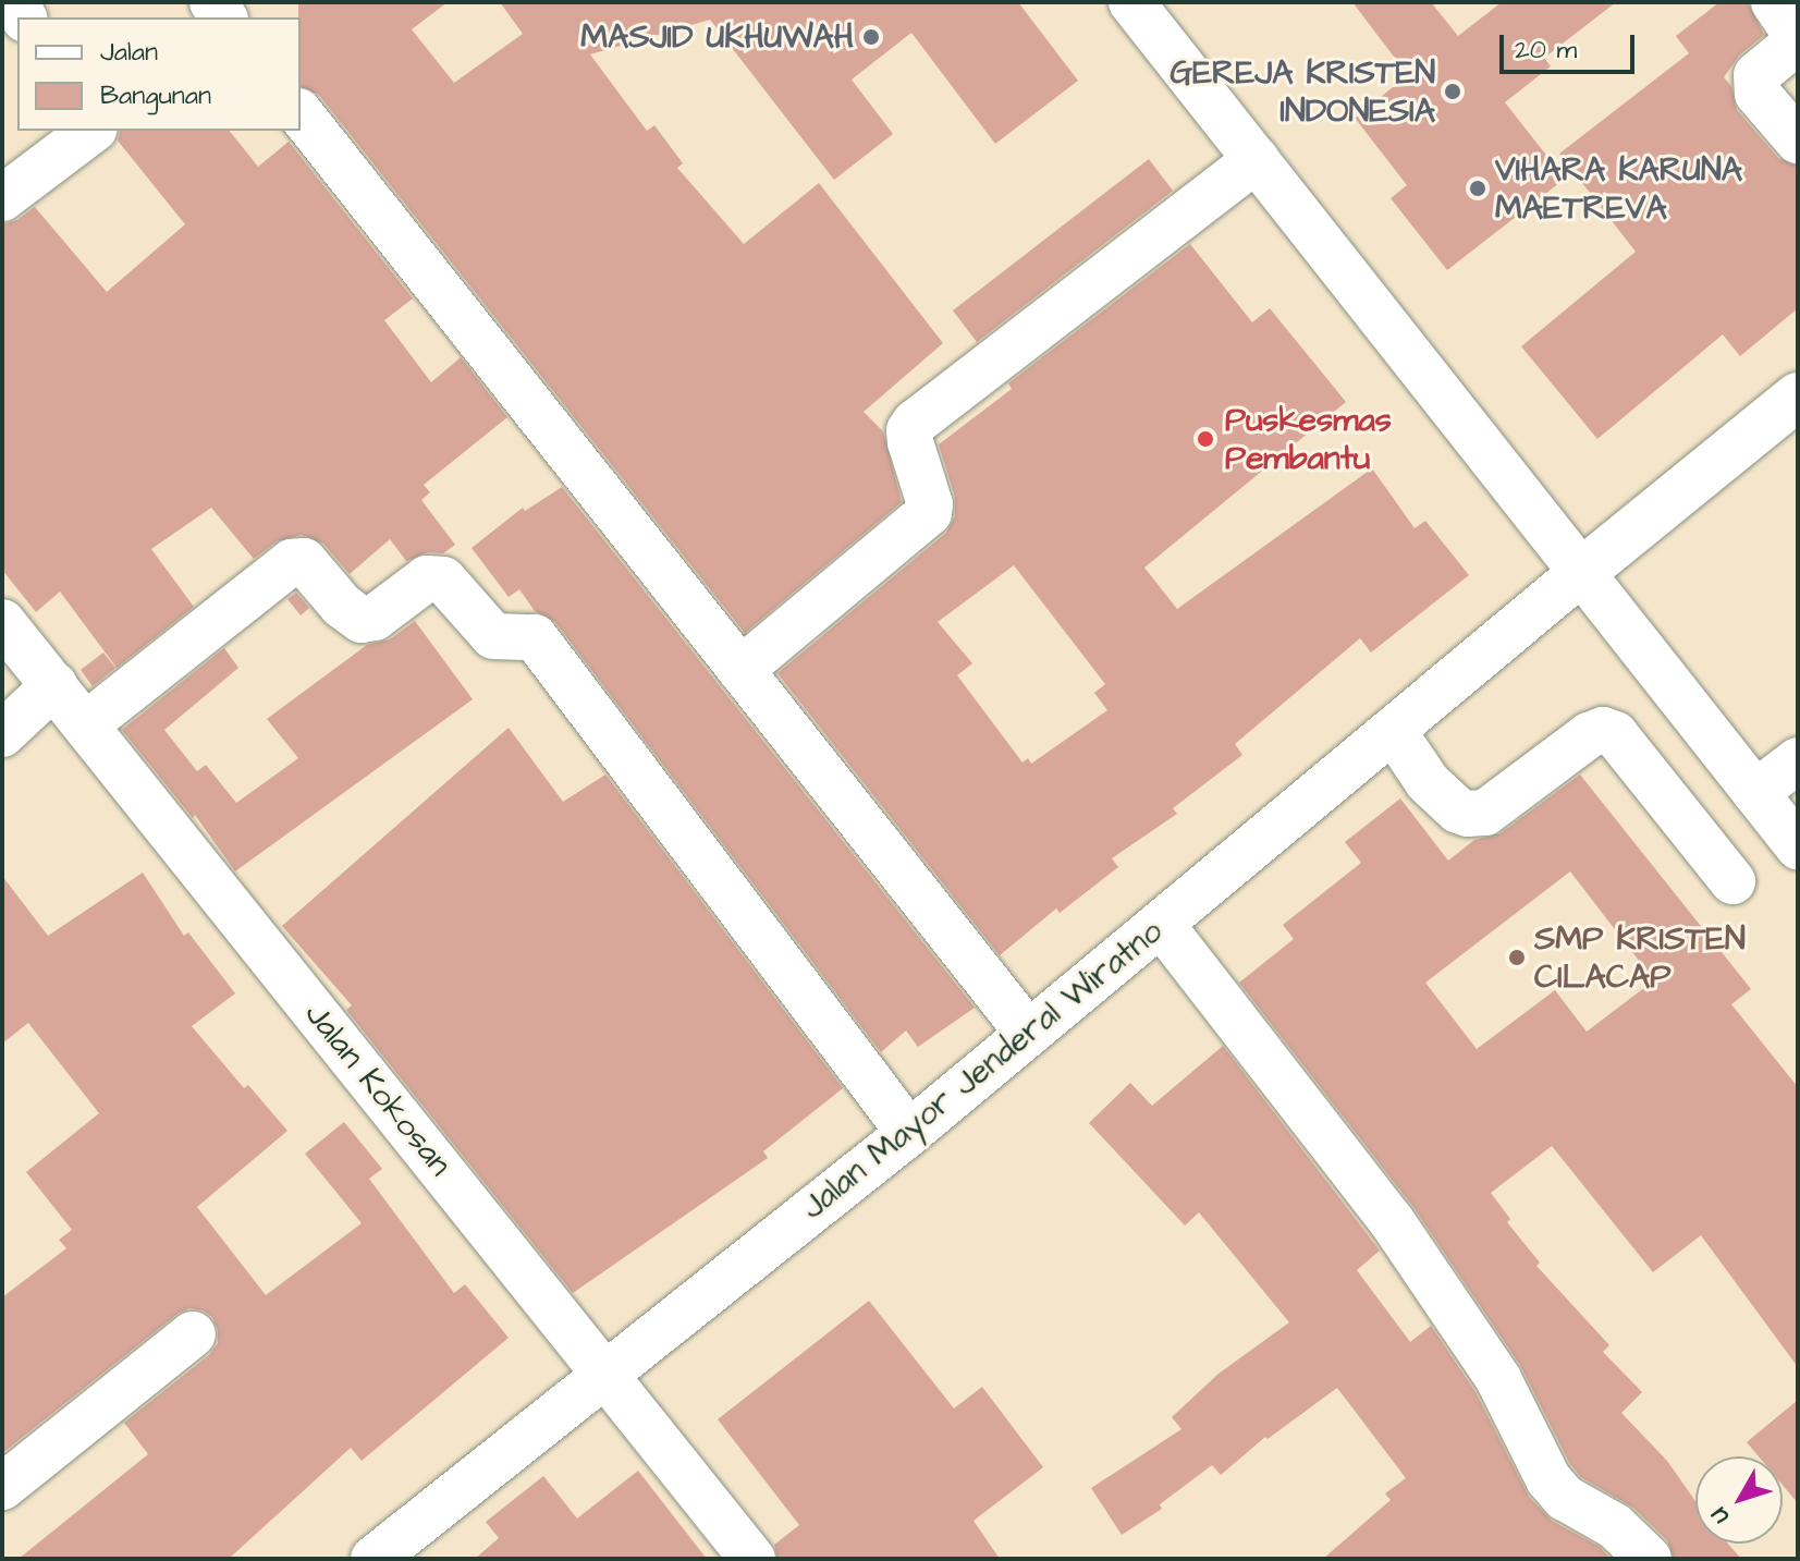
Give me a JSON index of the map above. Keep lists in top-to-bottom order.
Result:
{
  "streets": {
    "street": ["Jalan Mayor Jenderal Wiratno", "Jalan Kokosan"]
  },
  "crossings": [
    ["Jalan Mayor Jenderal Wiratno", "Jalan Kokosan"]
  ],
  "places": [
    "MASJID UKHUWAH",
    "GEREJA KRISTEN INDONESIA",
    "VIHARA KARUNA MAETREVA",
    "Puskesmas Pembantu",
    "SMP KRISTEN CILACAP"
  ],
  "legend": ["Jalan", "Bangunan"],
  "scale_bar": "20 m",
  "north": "bottom left"
}
